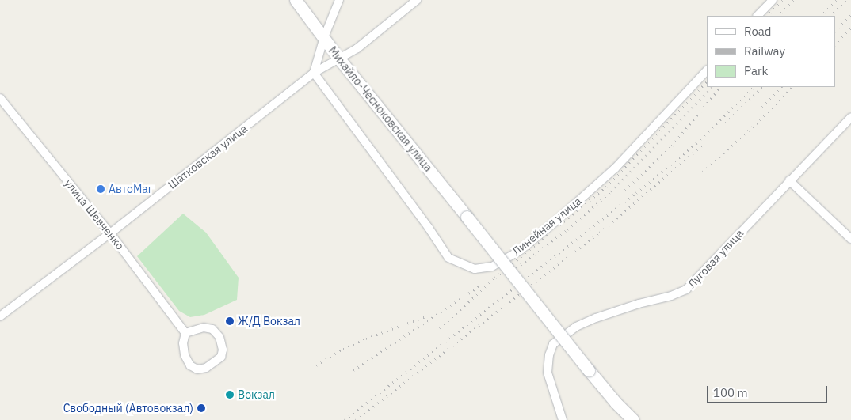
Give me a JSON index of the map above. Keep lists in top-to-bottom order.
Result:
{
  "streets": {
    "street": [
      "Михайло-Чесноковская улица",
      "Шатковская улица",
      "улица Шевченко",
      "Линейная улица",
      "Луговая улица"
    ]
  },
  "crossings": [
    ["Михайло-Чесноковская улица", "Шатковская улица"],
    ["Шатковская улица", "улица Шевченко"],
    ["Шатковская улица", "Линейная улица"]
  ],
  "places": [
    "АвтоМаг",
    "Ж/Д Вокзал",
    "Вокзал",
    "Свободный (Автовокзал)"
  ],
  "legend": ["Road", "Railway", "Park"],
  "scale_bar": "100 m"
}
